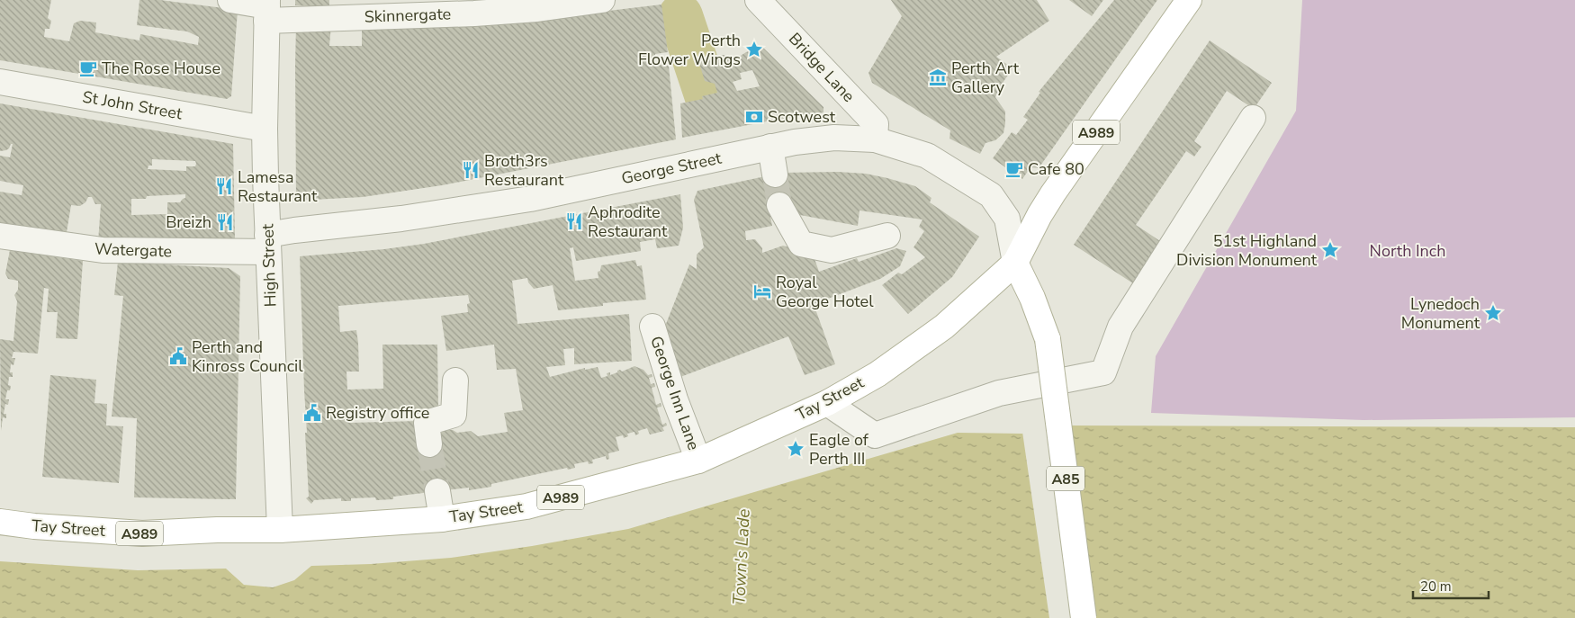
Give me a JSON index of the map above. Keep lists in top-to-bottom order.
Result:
{
  "streets": {
    "main road": ["A989", "Tay Street", "A85"],
    "street": [
      "Skinnergate",
      "Bridge Lane",
      "St John Street",
      "George Street",
      "Watergate",
      "High Street",
      "George Inn Lane"
    ]
  },
  "crossings": [
    ["Skinnergate", "High Street"],
    ["Bridge Lane", "George Street"],
    ["St John Street", "High Street"],
    ["A989", "George Street"],
    ["A989", "Tay Street"],
    ["A989", "A85"],
    ["George Street", "Watergate"],
    ["George Street", "High Street"],
    ["George Street", "Tay Street"],
    ["George Street", "A85"],
    ["Watergate", "High Street"],
    ["High Street", "Tay Street"],
    ["George Inn Lane", "Tay Street"],
    ["Tay Street", "A85"]
  ],
  "water": ["Town's Lade"],
  "parks": ["North Inch"],
  "places": {
    "place": [
      "Perth Flower Wings",
      "51st Highland Division Monument",
      "Lynedoch Monument",
      "Eagle of Perth III"
    ],
    "cafe": ["The Rose House", "Cafe 80"],
    "museum": ["Perth Art Gallery"],
    "bank": ["Scotwest"],
    "restaurant": [
      "Broth3rs Restaurant",
      "Lamesa Restaurant",
      "Aphrodite Restaurant",
      "Breizh"
    ],
    "hotel": ["Royal George Hotel"],
    "public building": ["Perth and Kinross Council", "Registry office"]
  },
  "scale_bar": "20 m"
}
